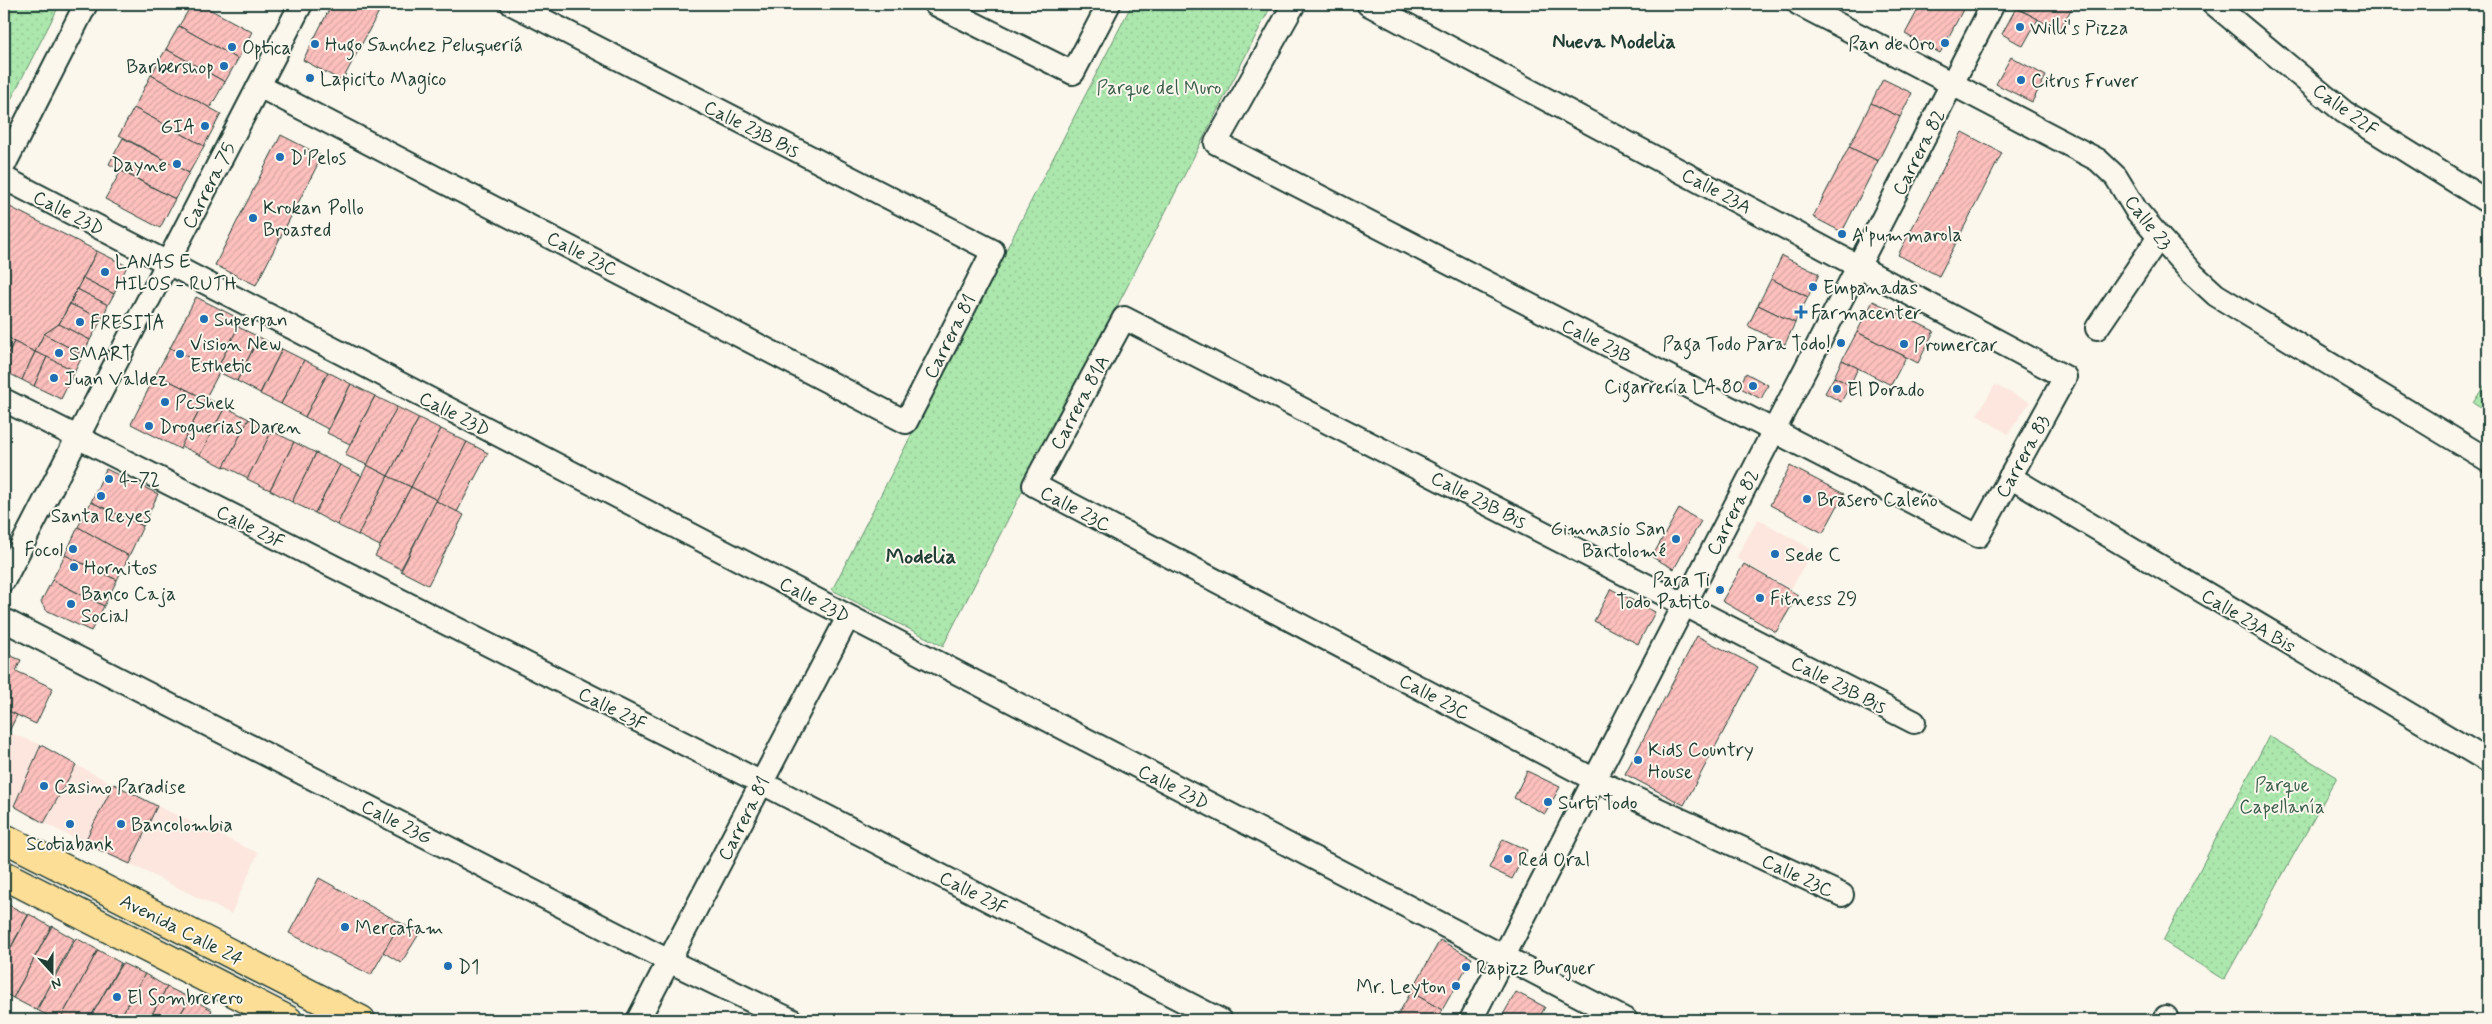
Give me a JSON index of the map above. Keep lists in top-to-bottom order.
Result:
{
  "streets": {
    "main road": ["Avenida Calle 24"],
    "street": [
      "Calle 22F",
      "Calle 23B Bis",
      "Carrera 82",
      "Carrera 75",
      "Calle 23A",
      "Calle 23D",
      "Calle 23",
      "Calle 23C",
      "Carrera 81",
      "Calle 23B",
      "Carrera 81A",
      "Carrera 83",
      "Calle 23F",
      "Calle 23A Bis",
      "Calle 23G"
    ]
  },
  "crossings": [
    ["Calle 23B Bis", "Carrera 82"],
    ["Calle 23B Bis", "Carrera 81"],
    ["Calle 23B Bis", "Carrera 81A"],
    ["Carrera 82", "Calle 23A"],
    ["Carrera 82", "Calle 23D"],
    ["Carrera 82", "Calle 23"],
    ["Carrera 82", "Calle 23C"],
    ["Carrera 82", "Calle 23B"],
    ["Carrera 75", "Calle 23D"],
    ["Carrera 75", "Calle 23C"],
    ["Carrera 75", "Calle 23F"],
    ["Calle 23A", "Carrera 83"],
    ["Calle 23D", "Carrera 81"],
    ["Calle 23C", "Carrera 81"],
    ["Calle 23C", "Carrera 81A"],
    ["Carrera 81", "Calle 23F"],
    ["Carrera 81", "Calle 23G"],
    ["Calle 23B", "Carrera 83"],
    ["Carrera 83", "Calle 23A Bis"]
  ],
  "districts": ["Nueva Modelia", "Modelia"],
  "parks": ["Parque del Muro", "Parque Capellanía"],
  "places": {
    "other": [
      "Willi's Pizza",
      "Pan de Oro",
      "Hugo Sanchez Peluqueriá",
      "Optica",
      "Barbershop",
      "Lapicito Magico",
      "Citrus Fruver",
      "GIA",
      "D'Pelos",
      "Dayne",
      "Krokan Pollo Broasted",
      "A'pummarola",
      "LANAS E HILOS - RUTH",
      "Empanadas",
      "Superpan",
      "FRESITA",
      "Paga Todo Para Todo!",
      "Promercar",
      "SMART",
      "Vision New Esthetic",
      "Juan Valdez",
      "Cigarrería LA 80",
      "El Dorado",
      "PcShek",
      "Droguerias Daren",
      "4-72",
      "Santa Reyes",
      "Brasero Caleńo",
      "Gimnasio San Bartolomé",
      "Focol",
      "Sede C",
      "Hornitos",
      "Para Ti Todo Patito",
      "Fitness 29",
      "Banco Caja Social",
      "Kids Country House",
      "Casino Paradise",
      "Surti Todo",
      "Scotiabank",
      "Bancolombia",
      "Red Oral",
      "Mercafam",
      "D1",
      "Rapizz Burguer",
      "Mr. Leyton",
      "El Sombrerero"
    ],
    "health": ["Farmacenter"]
  },
  "north": "bottom"
}
